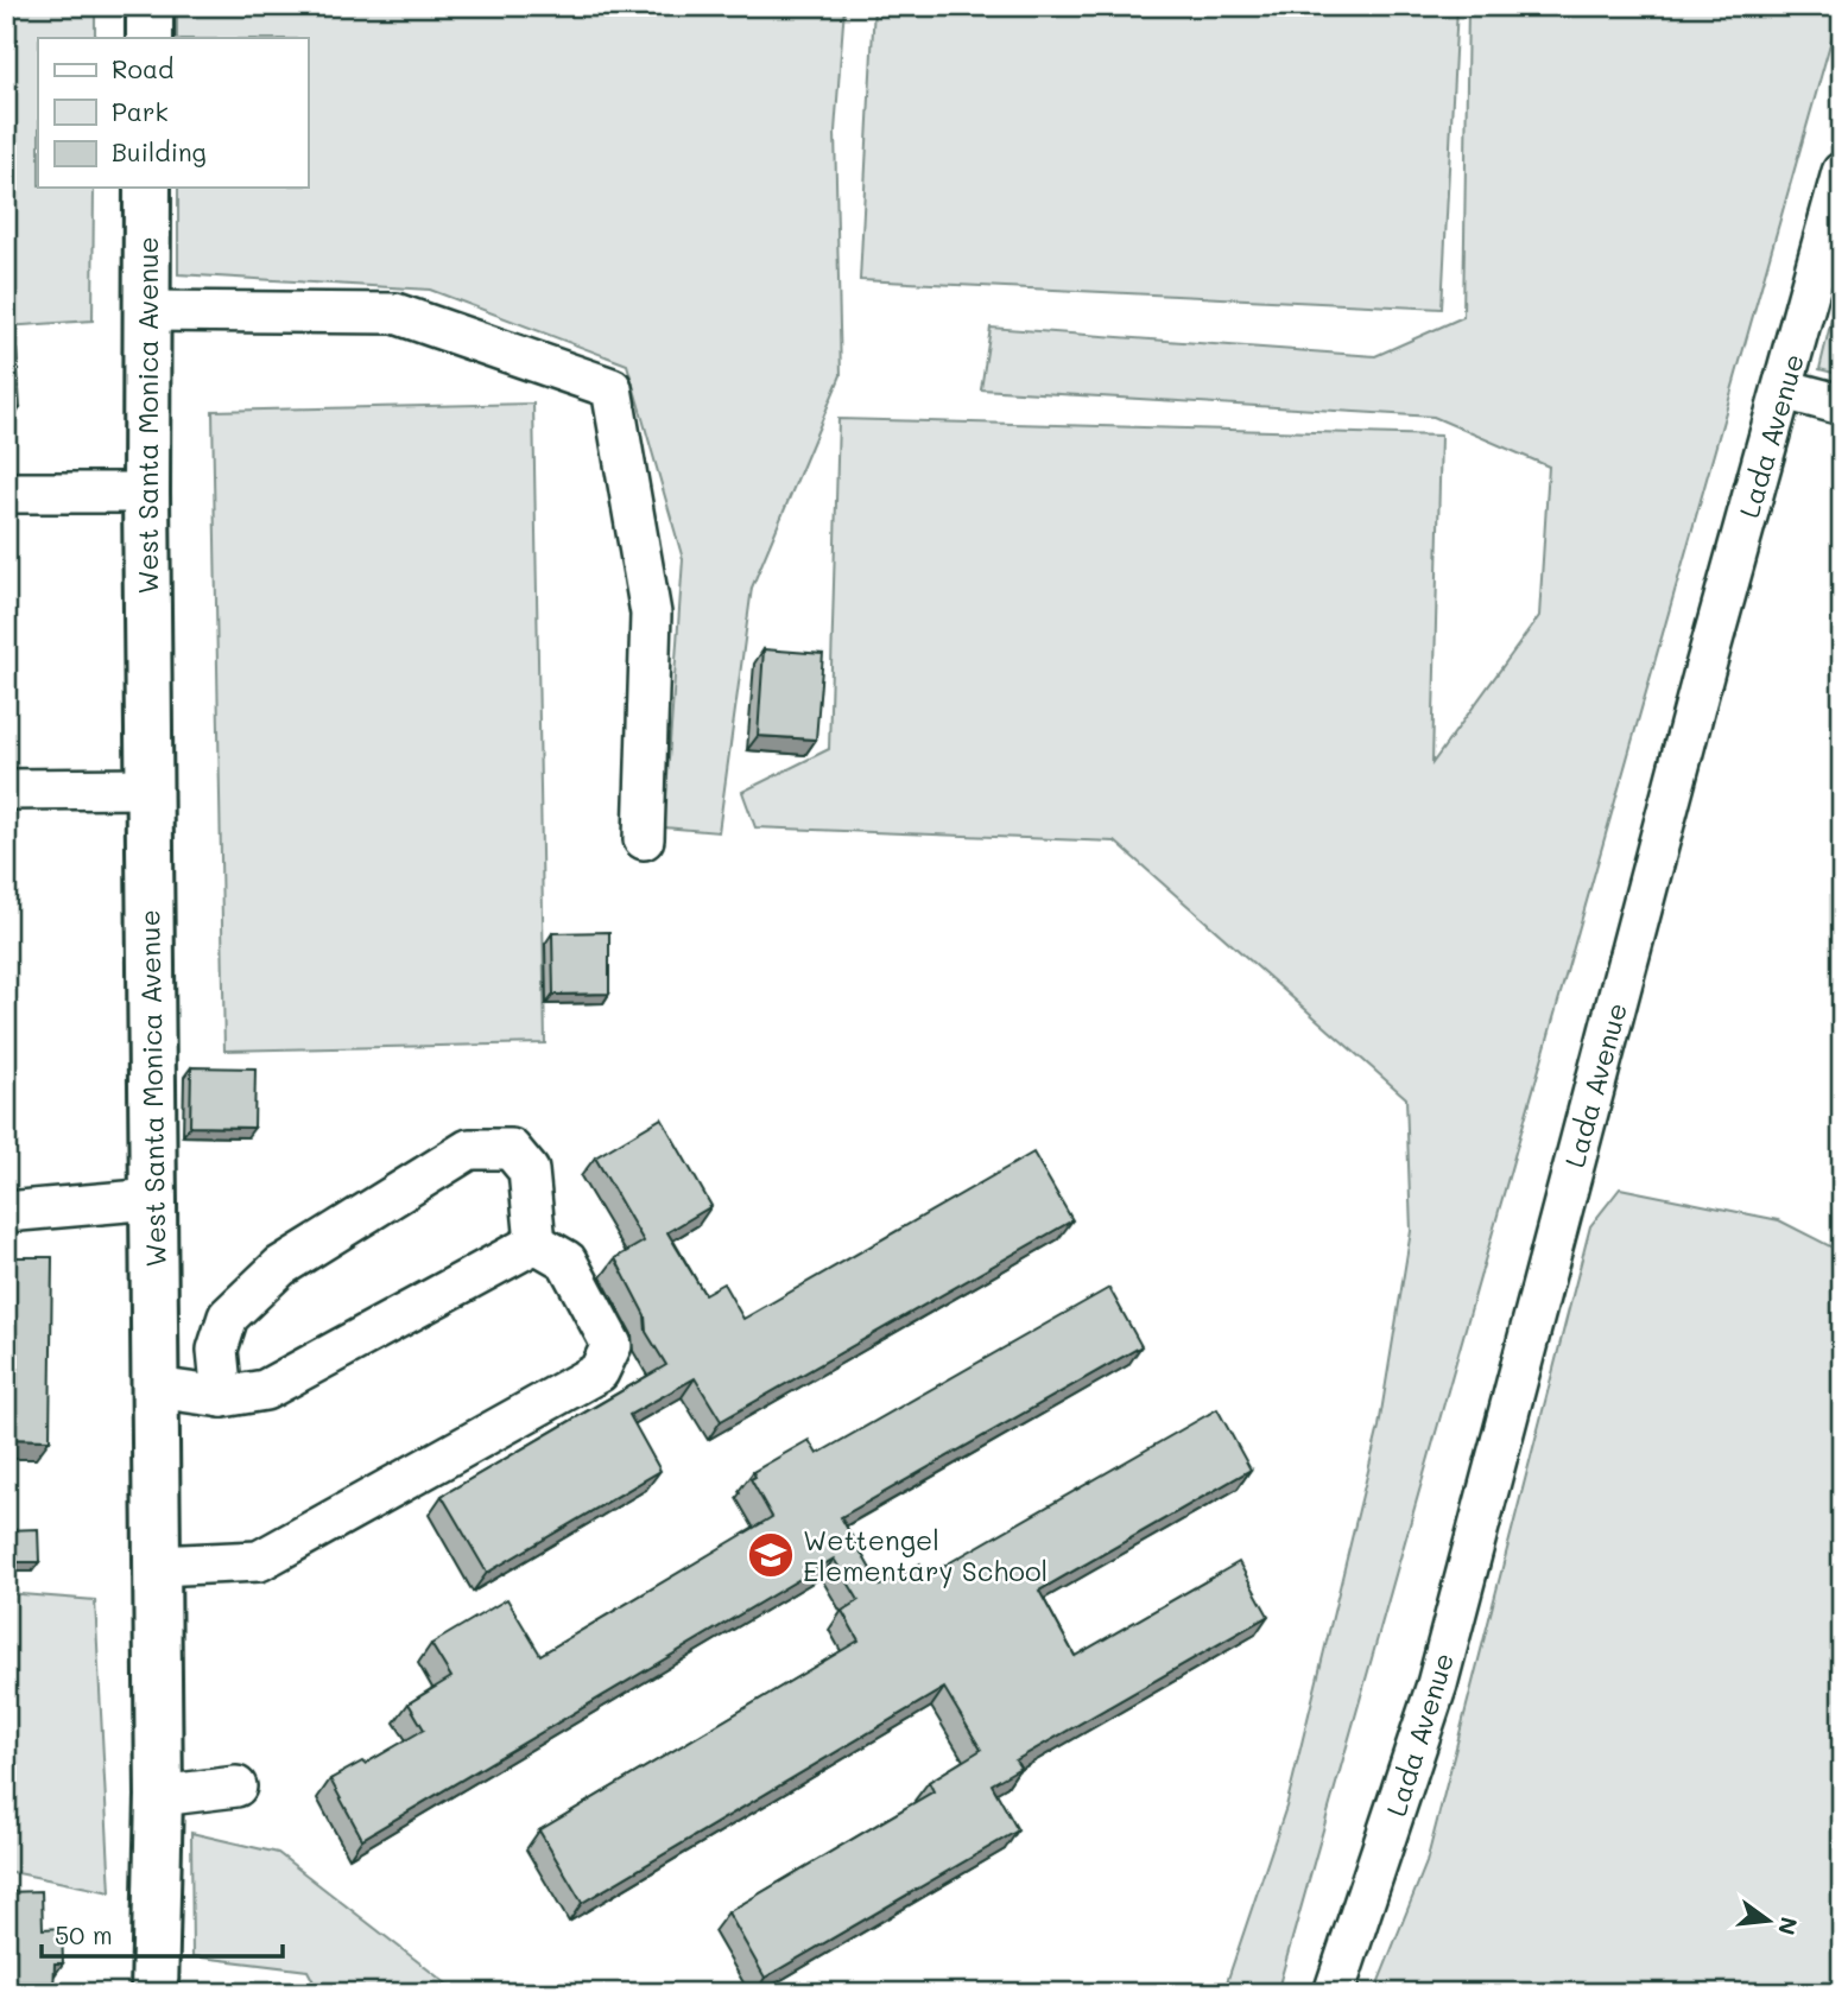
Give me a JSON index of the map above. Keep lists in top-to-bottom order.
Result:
{
  "streets": {
    "main road": ["West Santa Monica Avenue"],
    "street": ["Lada Avenue"]
  },
  "places": {
    "school or university": ["Wettengel Elementary School"]
  },
  "legend": ["Road", "Park", "Building"],
  "scale_bar": "50 m",
  "north": "right"
}
